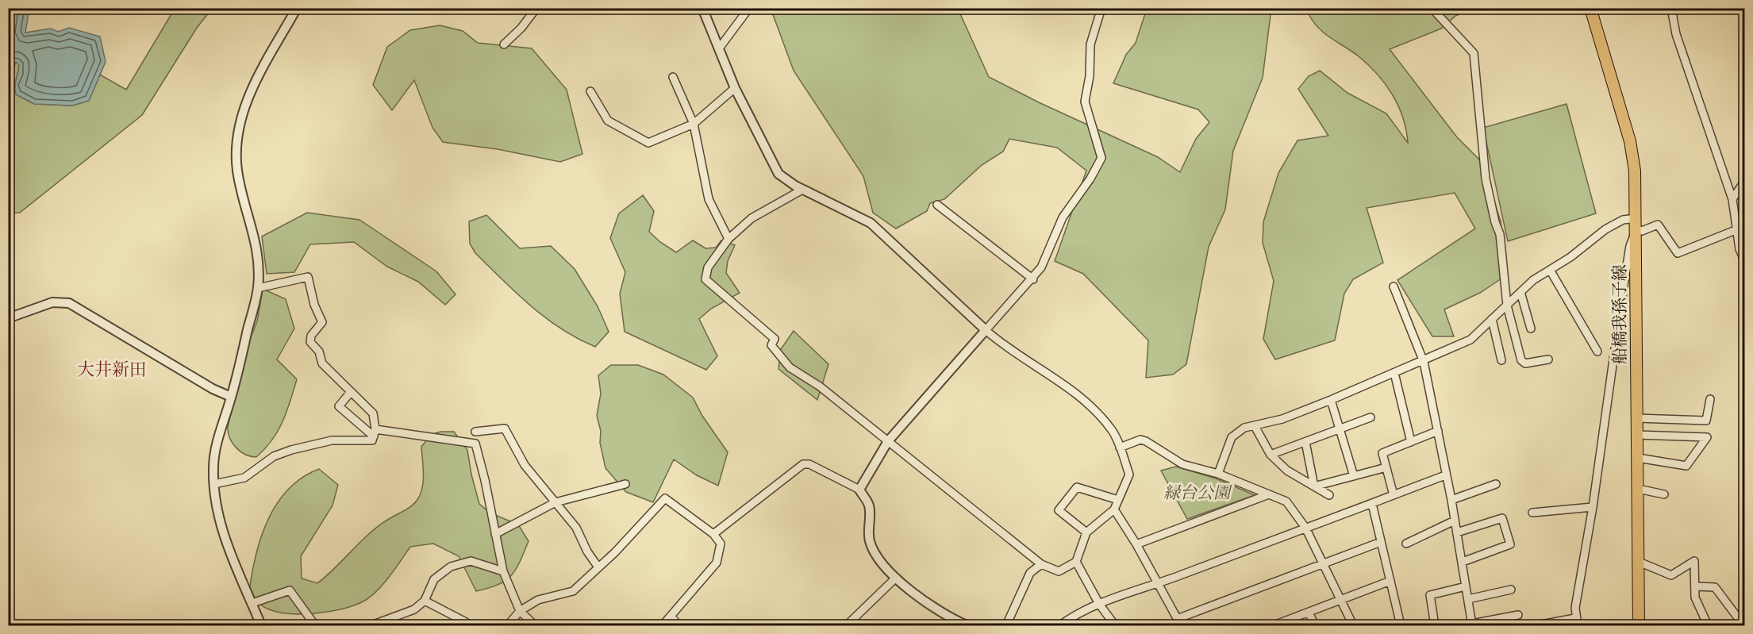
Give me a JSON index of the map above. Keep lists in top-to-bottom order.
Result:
{
  "streets": {
    "main road": ["船橋我孫子線"]
  },
  "districts": ["大井新田"],
  "parks": ["緑台公園"]
}
